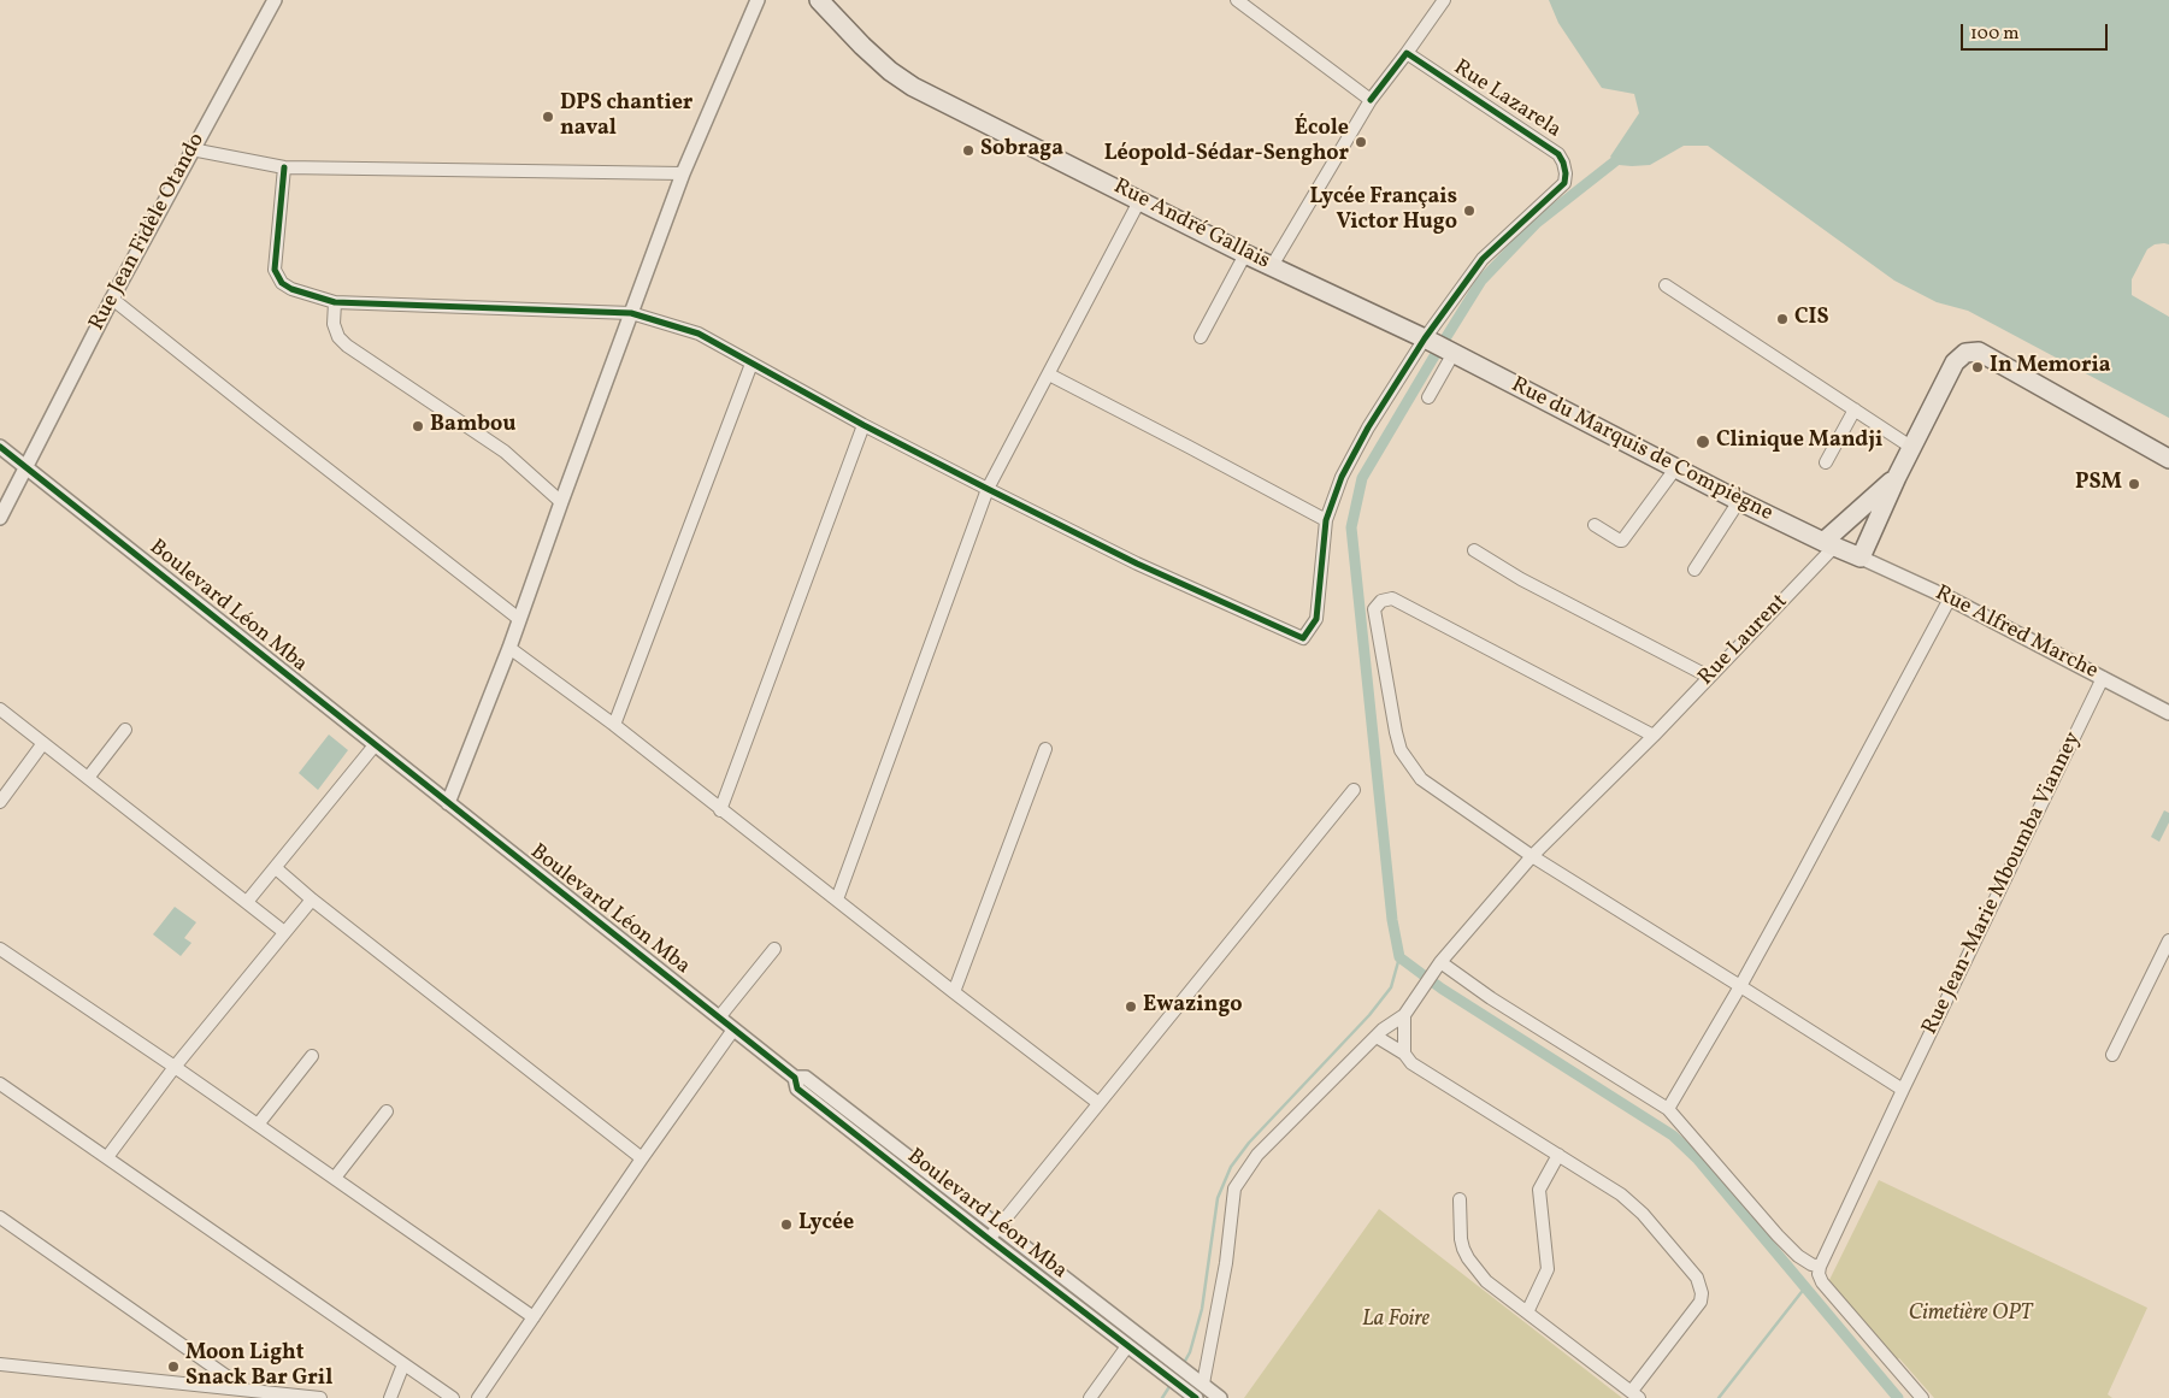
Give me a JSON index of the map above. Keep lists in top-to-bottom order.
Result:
{
  "streets": {
    "main road": ["Rue André Gallais", "Rue du Marquis de Compiègne"],
    "street": [
      "Rue Lazarela",
      "Rue Jean Fidèle Otando",
      "Boulevard Léon Mba",
      "Rue Alfred Marche",
      "Rue Laurent",
      "Rue Jean-Marie Mboumba Vianney"
    ]
  },
  "crossings": [
    ["Rue Lazarela", "Rue André Gallais"],
    ["Rue Lazarela", "Rue du Marquis de Compiègne"],
    ["Rue André Gallais", "Rue du Marquis de Compiègne"],
    ["Rue Jean Fidèle Otando", "Boulevard Léon Mba"],
    ["Rue du Marquis de Compiègne", "Rue Alfred Marche"],
    ["Rue du Marquis de Compiègne", "Rue Laurent"],
    ["Boulevard Léon Mba", "Rue Laurent"],
    ["Rue Alfred Marche", "Rue Jean-Marie Mboumba Vianney"]
  ],
  "parks": ["Cimetière OPT", "La Foire"],
  "places": [
    "DPS chantier naval",
    "École Léopold-Sédar-Senghor",
    "Sobraga",
    "Lycée Français Victor Hugo",
    "CIS",
    "In Memoria",
    "Bambou",
    "Clinique Mandji",
    "PSM",
    "Ewazingo",
    "Lycée",
    "Moon Light Snack Bar Gril"
  ],
  "scale_bar": "100 m"
}
